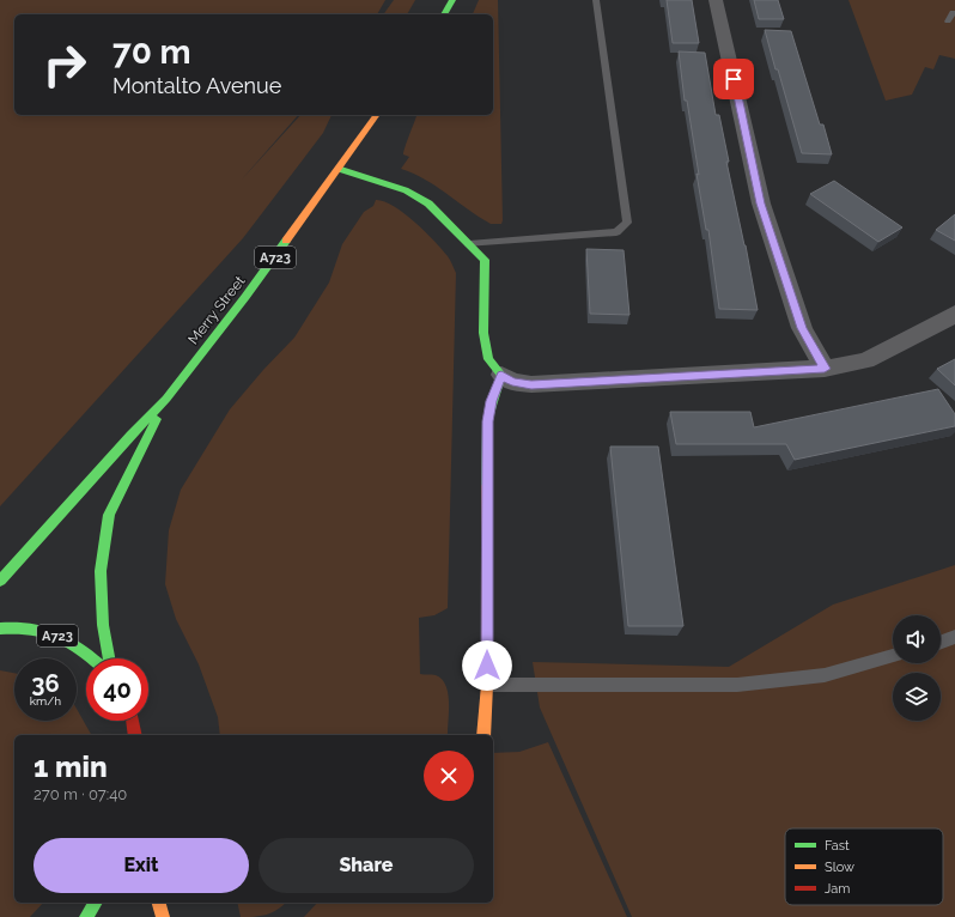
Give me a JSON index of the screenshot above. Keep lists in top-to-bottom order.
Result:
{
  "streets": {
    "main road": ["A723", "Merry Street"]
  },
  "crossings": [
    ["A723", "Merry Street"]
  ],
  "legend": ["Fast", "Slow", "Jam"],
  "page": {
    "turn": ["70 m", "Montalto Avenue"],
    "speed": "36 km/h",
    "limit": "40",
    "heading": ["1 min", "270 m · 07:40"],
    "buttons": ["Exit", "Share"]
  }
}
